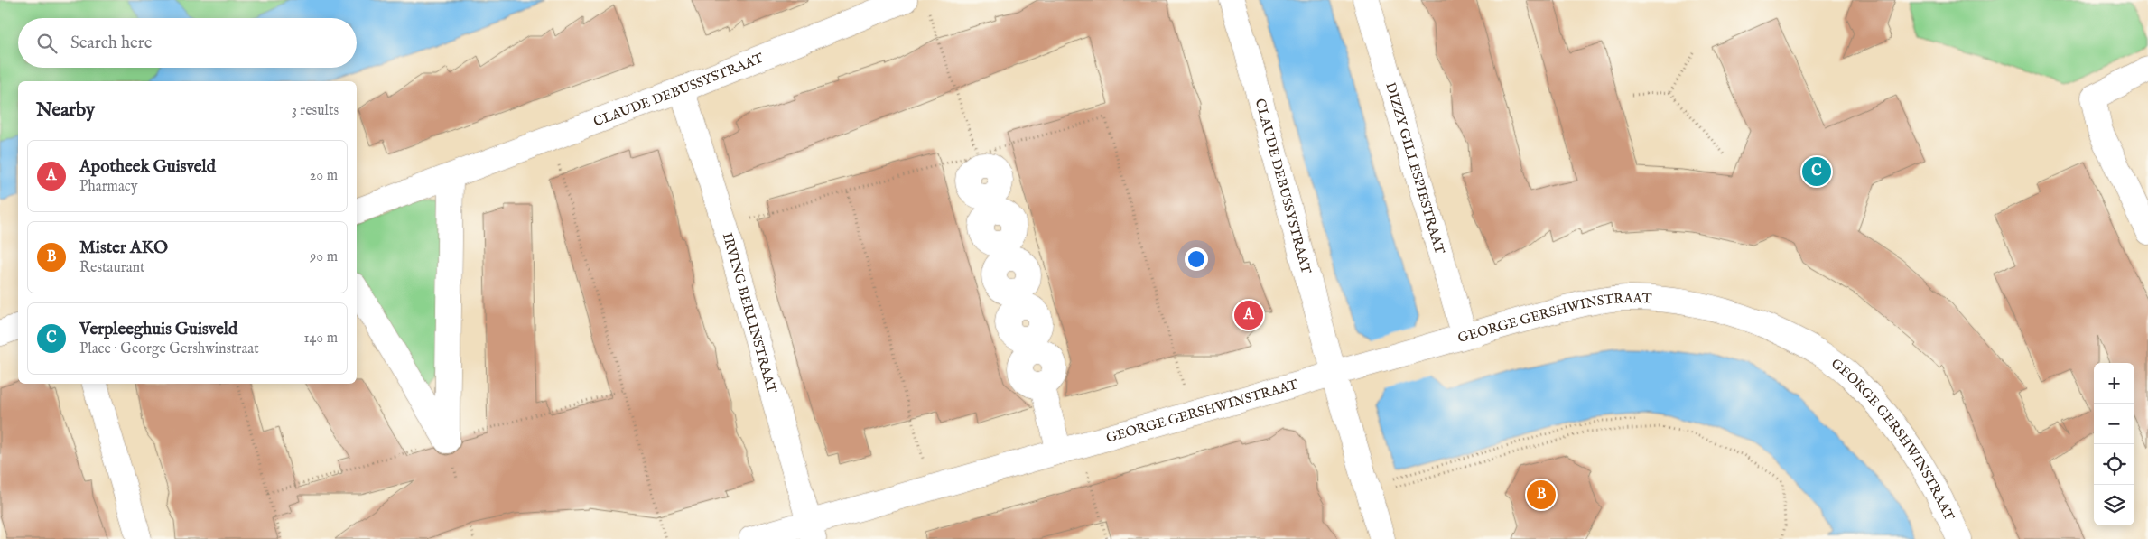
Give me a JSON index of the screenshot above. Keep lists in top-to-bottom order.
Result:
{
  "streets": {
    "street": [
      "CLAUDE DEBUSSYSTRAAT",
      "DIZZY GILLESPIESTRAAT",
      "IRVING BERLINSTRAAT",
      "GEORGE GERSHWINSTRAAT"
    ]
  },
  "crossings": [
    ["CLAUDE DEBUSSYSTRAAT", "IRVING BERLINSTRAAT"],
    ["CLAUDE DEBUSSYSTRAAT", "GEORGE GERSHWINSTRAAT"],
    ["DIZZY GILLESPIESTRAAT", "GEORGE GERSHWINSTRAAT"],
    ["IRVING BERLINSTRAAT", "GEORGE GERSHWINSTRAAT"]
  ],
  "page": {
    "search": "Search here",
    "heading": ["Nearby", "3 results"],
    "list": [
      {
        "mark": "A",
        "name": "Apotheek Guisveld",
        "note": "Pharmacy",
        "value": "20 m"
      },
      {
        "mark": "B",
        "name": "Mister AKO",
        "note": "Restaurant",
        "value": "90 m"
      },
      {
        "mark": "C",
        "name": "Verpleeghuis Guisveld",
        "note": "Place · George Gershwinstraat",
        "value": "140 m"
      }
    ],
    "pins": ["C", "A", "B"],
    "map_buttons": ["+", "−"]
  }
}
